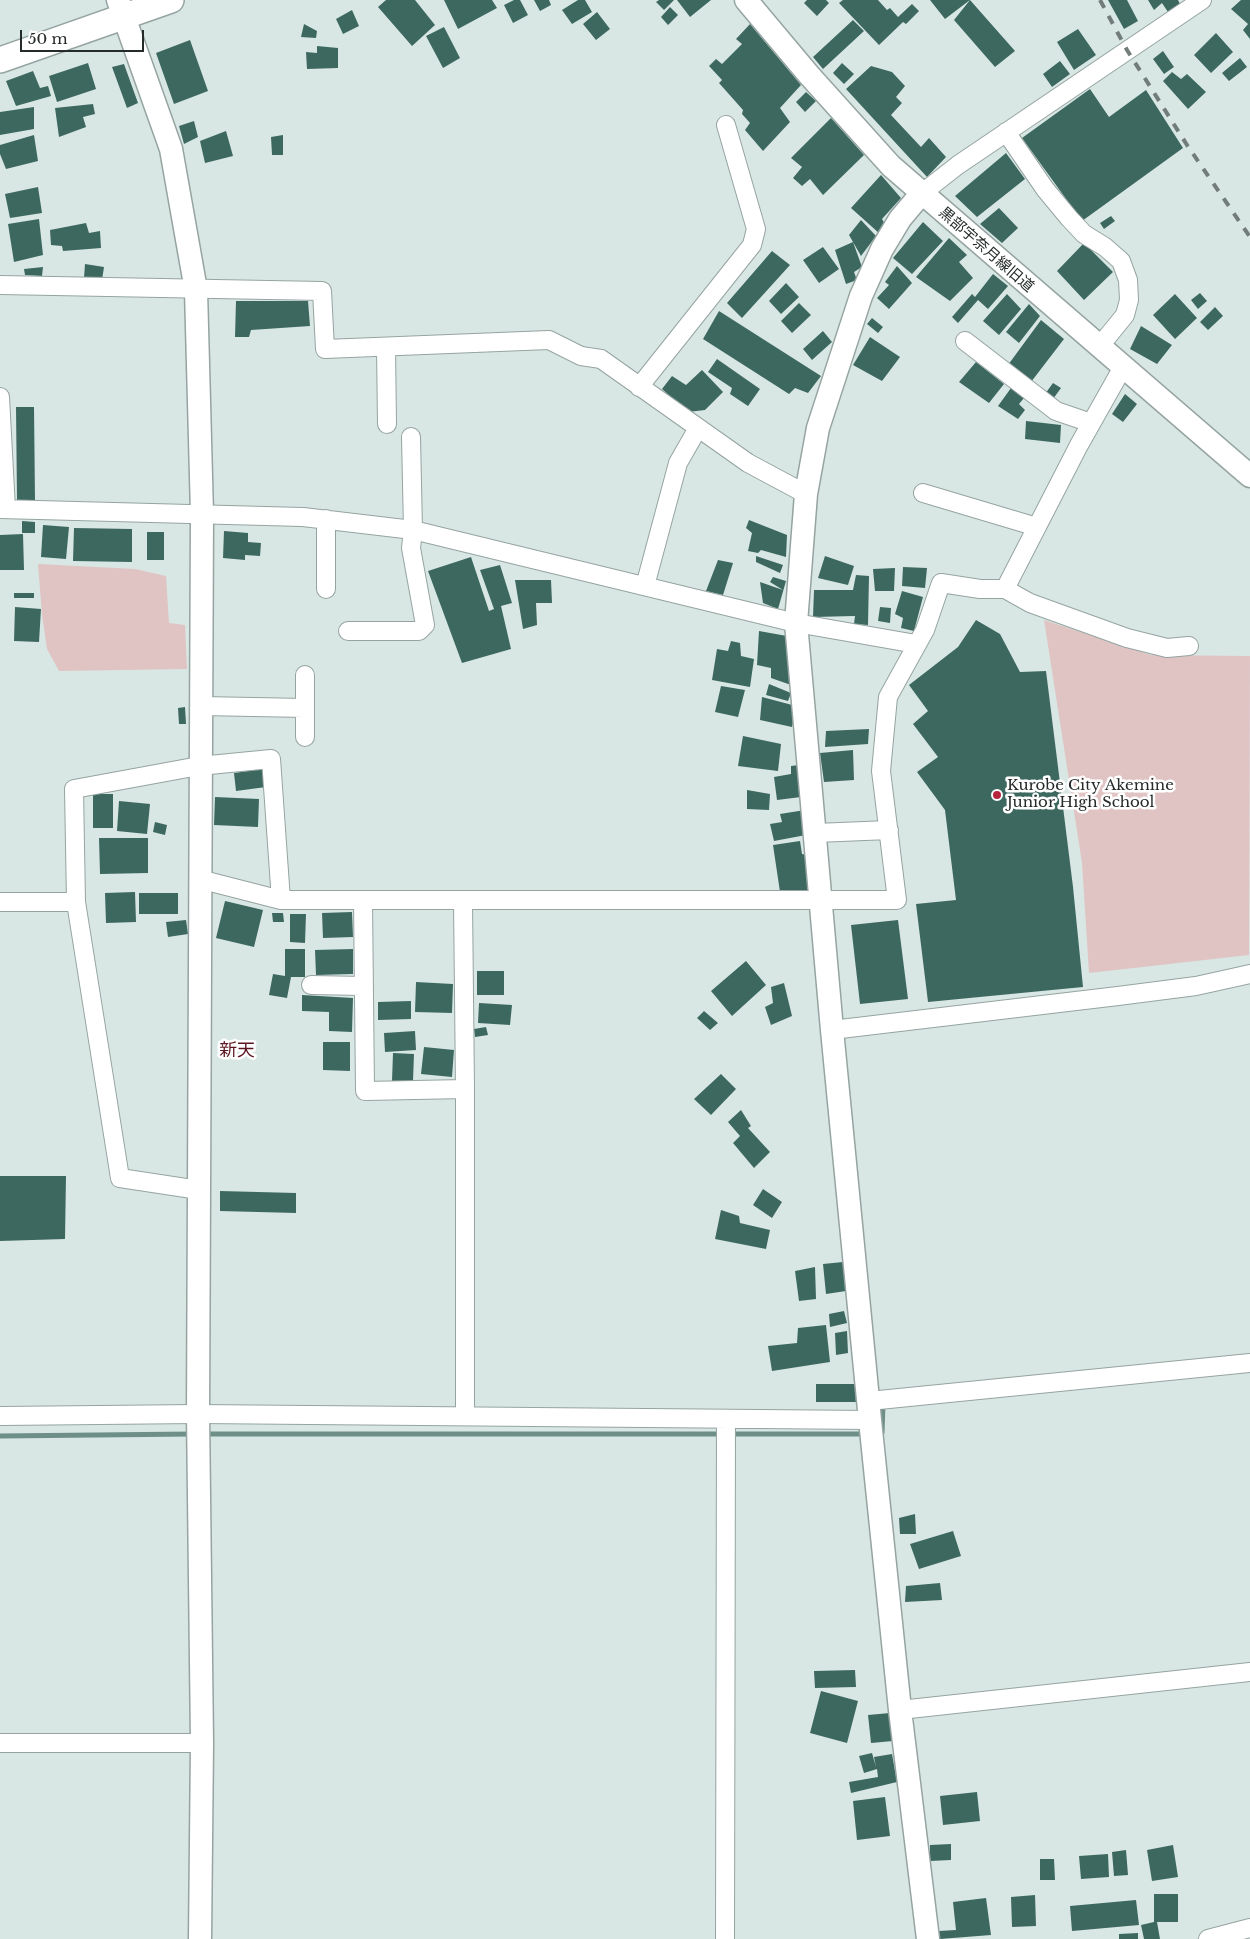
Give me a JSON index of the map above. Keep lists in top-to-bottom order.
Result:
{
  "streets": {
    "street": ["黒部宇奈月線旧道"]
  },
  "districts": ["新天"],
  "places": ["Kurobe City Akemine Junior High School"],
  "scale_bar": "50 m"
}
